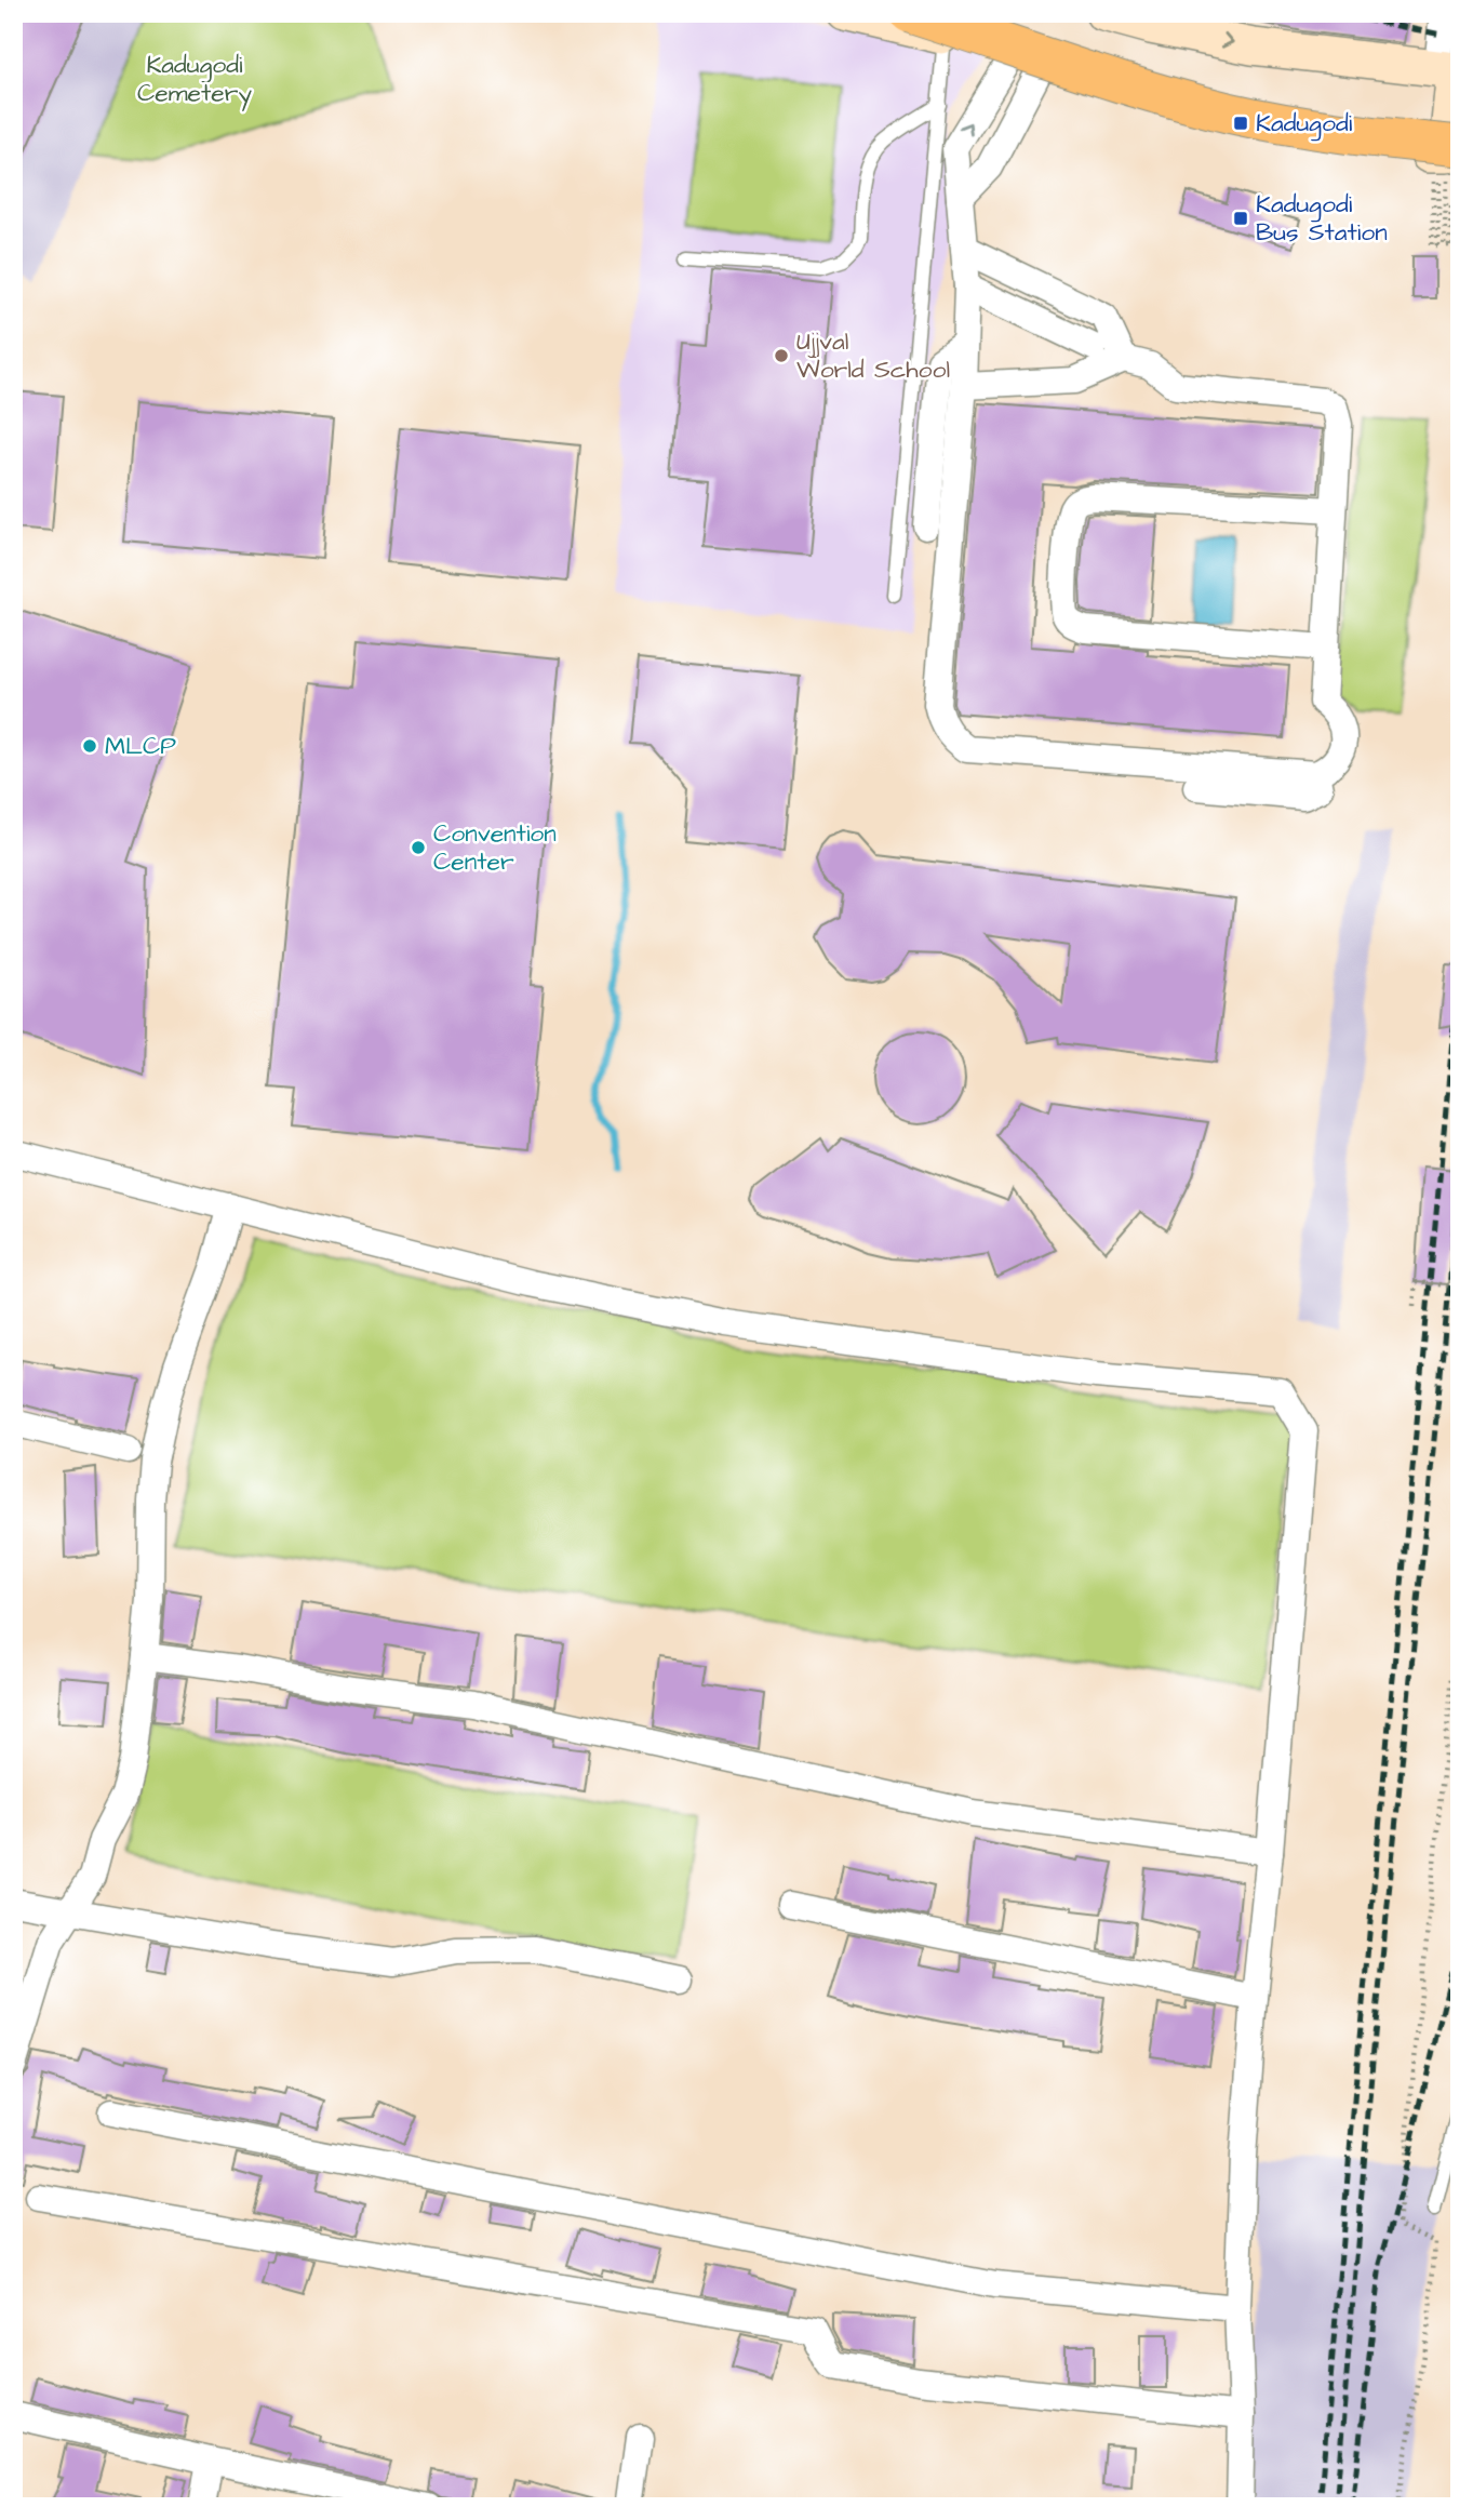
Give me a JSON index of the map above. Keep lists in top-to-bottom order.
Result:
{
  "parks": ["Kadugodi Cemetery"],
  "places": {
    "transit": ["Kadugodi", "Kadugodi Bus Station"],
    "other": ["Ujjval World School", "MLCP", "Convention Center"]
  }
}
